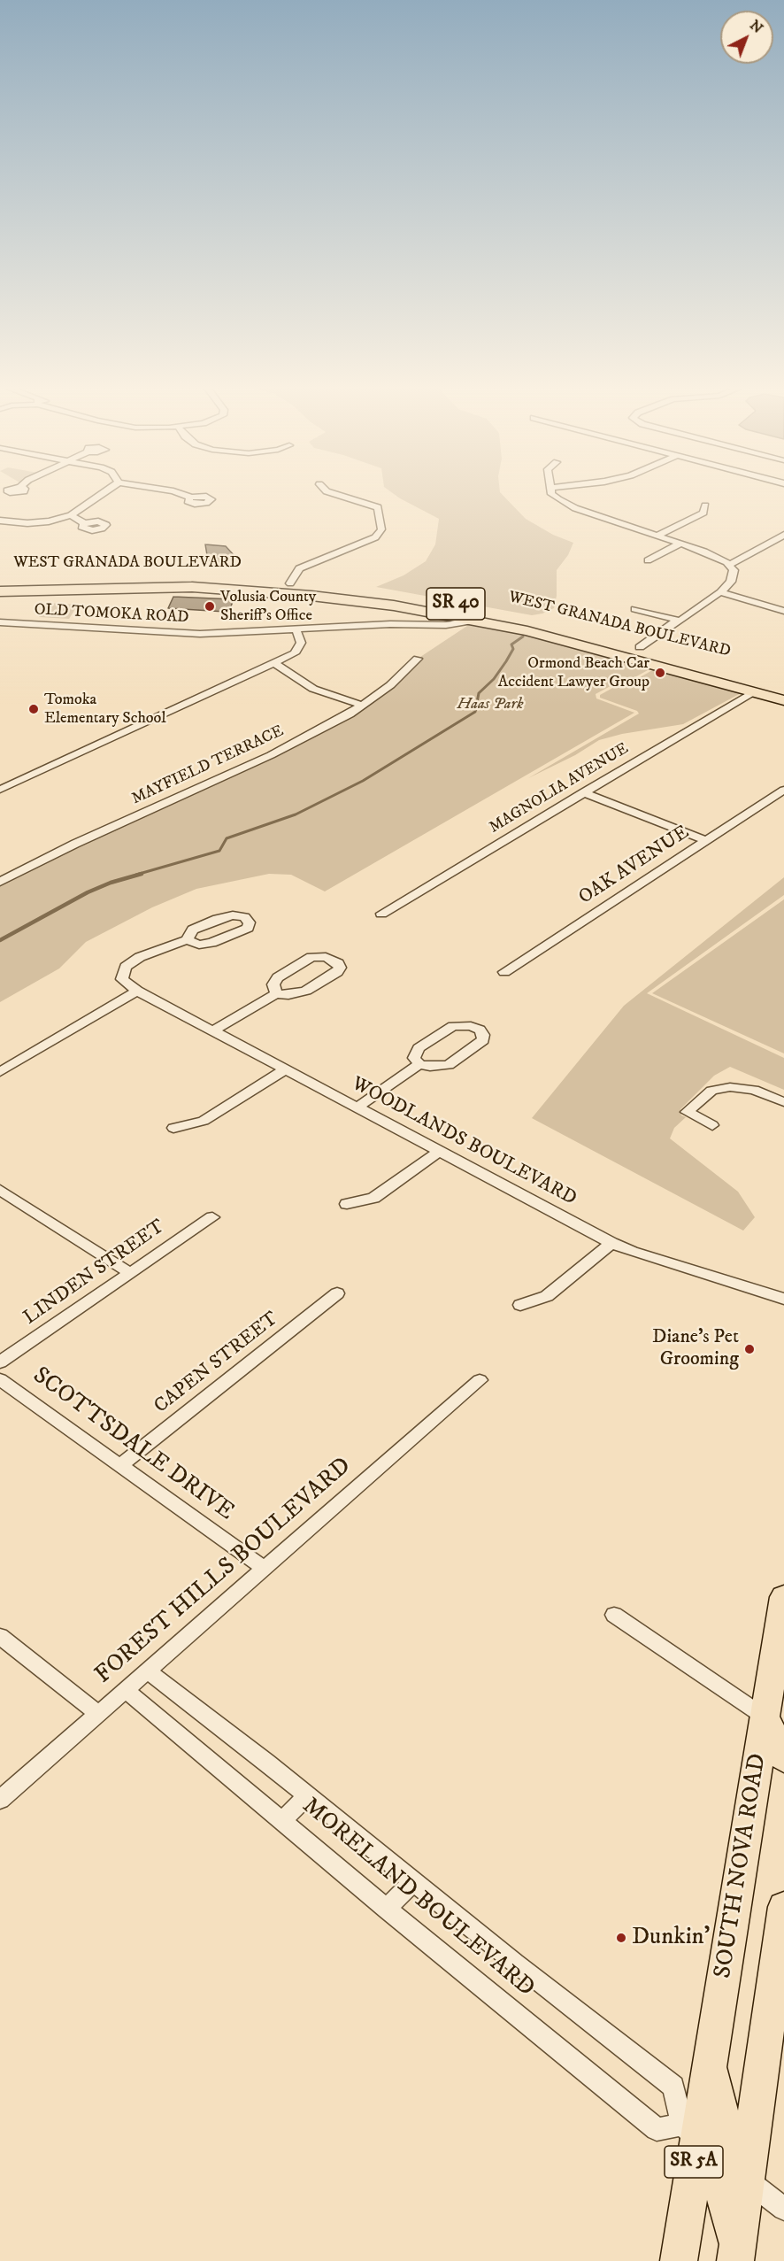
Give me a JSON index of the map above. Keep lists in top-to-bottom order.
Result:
{
  "streets": {
    "main road": [
      "WEST GRANADA BOULEVARD",
      "SR 40",
      "SOUTH NOVA ROAD",
      "SR 5A"
    ],
    "street": [
      "OLD TOMOKA ROAD",
      "MAYFIELD TERRACE",
      "MAGNOLIA AVENUE",
      "OAK AVENUE",
      "WOODLANDS BOULEVARD",
      "LINDEN STREET",
      "CAPEN STREET",
      "SCOTTSDALE DRIVE",
      "FOREST HILLS BOULEVARD",
      "MORELAND BOULEVARD"
    ]
  },
  "crossings": [
    ["WEST GRANADA BOULEVARD", "OLD TOMOKA ROAD"],
    ["WEST GRANADA BOULEVARD", "MAGNOLIA AVENUE"],
    ["CAPEN STREET", "SCOTTSDALE DRIVE"],
    ["SCOTTSDALE DRIVE", "FOREST HILLS BOULEVARD"],
    ["FOREST HILLS BOULEVARD", "MORELAND BOULEVARD"],
    ["SOUTH NOVA ROAD", "MORELAND BOULEVARD"]
  ],
  "parks": ["Haas Park"],
  "places": [
    "Volusia County Sheriff's Office",
    "Ormond Beach Car Accident Lawyer Group",
    "Tomoka Elementary School",
    "Diane's Pet Grooming",
    "Dunkin'"
  ],
  "north": "top right"
}
